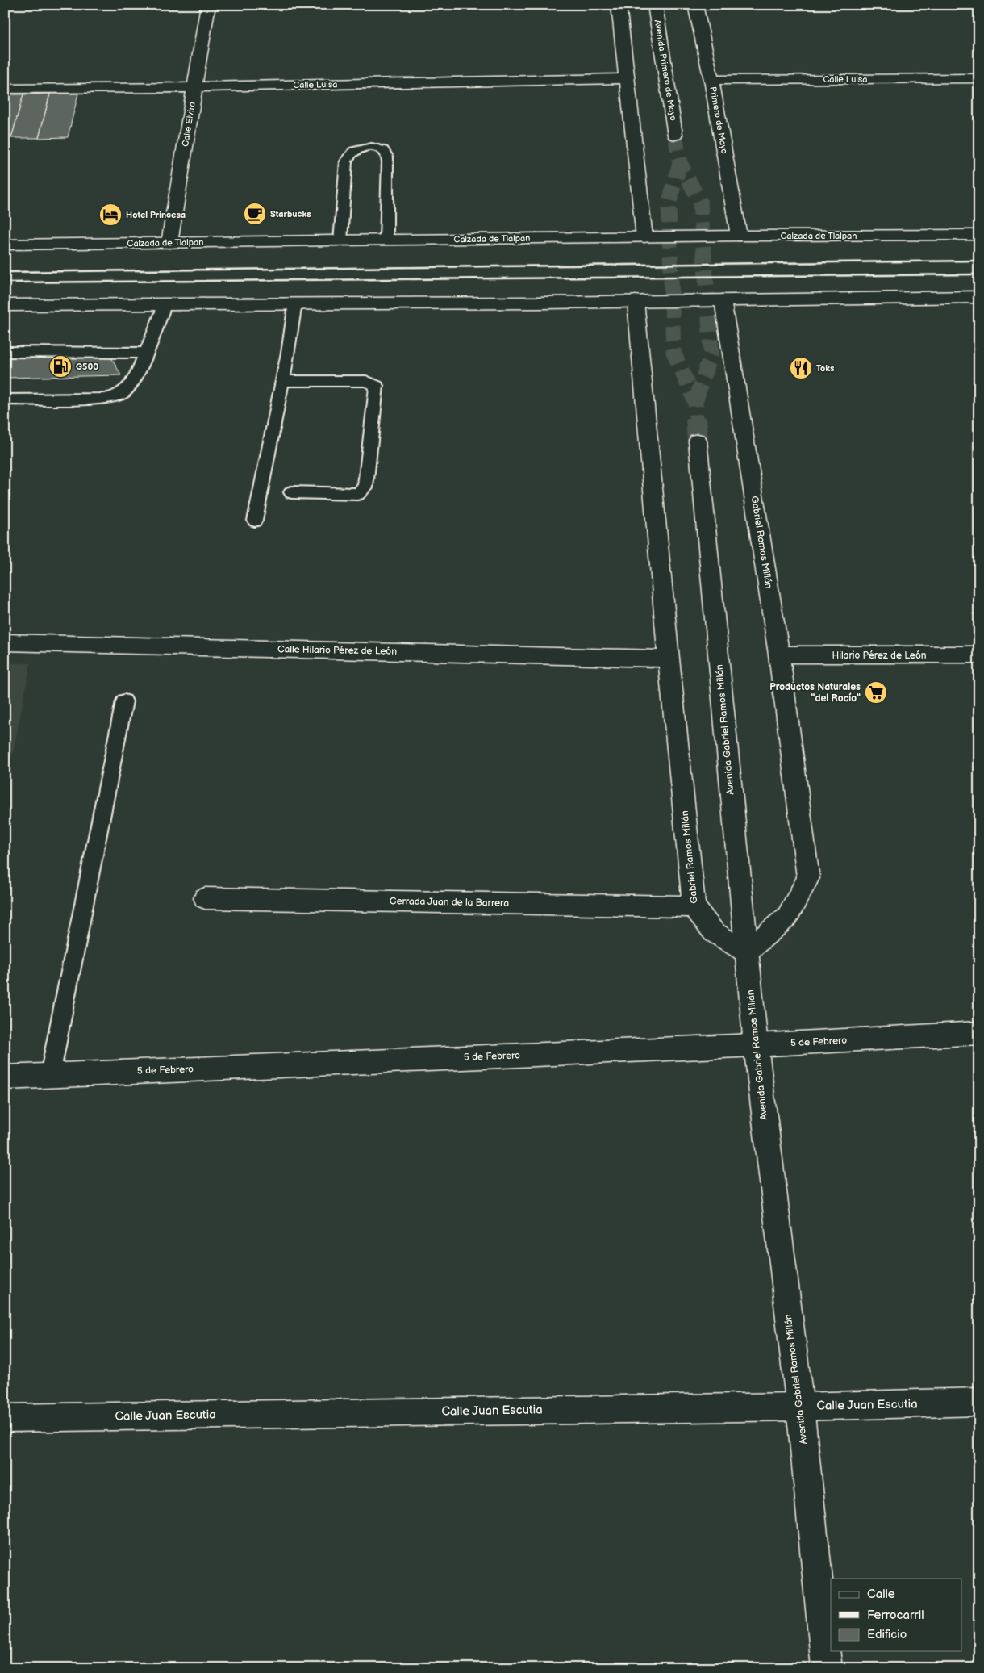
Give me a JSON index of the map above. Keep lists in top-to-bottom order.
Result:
{
  "streets": {
    "main road": [
      "Avenida Primero de Mayo",
      "Calle Luisa",
      "Primero de Mayo",
      "Calle Elvira",
      "Calzada de Tlalpan",
      "Gabriel Ramos Millán",
      "Calle Hilario Pérez de León",
      "Hilario Pérez de León",
      "Avenida Gabriel Ramos Millán",
      "Cerrada Juan de la Barrera",
      "5 de Febrero",
      "Calle Juan Escutia"
    ]
  },
  "crossings": [
    ["Calle Luisa", "Primero de Mayo"],
    ["Calle Luisa", "Calle Elvira"],
    ["Primero de Mayo", "Calzada de Tlalpan"],
    ["Calle Elvira", "Calzada de Tlalpan"],
    ["Gabriel Ramos Millán", "Calle Hilario Pérez de León"],
    ["Gabriel Ramos Millán", "Hilario Pérez de León"],
    ["Gabriel Ramos Millán", "Avenida Gabriel Ramos Millán"],
    ["Gabriel Ramos Millán", "Cerrada Juan de la Barrera"],
    ["Avenida Gabriel Ramos Millán", "5 de Febrero"],
    ["Avenida Gabriel Ramos Millán", "Calle Juan Escutia"]
  ],
  "places": {
    "cafe": ["Starbucks"],
    "hotel": ["Hotel Princesa"],
    "fuel station": ["G500"],
    "restaurant": ["Toks"],
    "supermarket": ["Productos Naturales \"del Rocío\""]
  },
  "legend": ["Calle", "Ferrocarril", "Edificio"]
}
